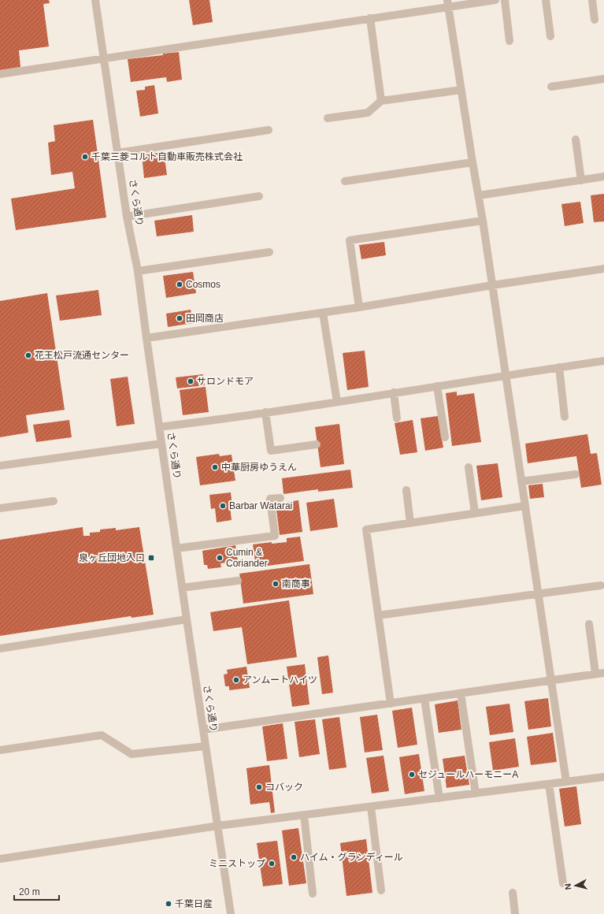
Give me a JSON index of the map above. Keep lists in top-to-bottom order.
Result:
{
  "streets": {
    "street": ["さくら通り"]
  },
  "places": {
    "other": [
      "千葉三菱コルト自動車販売株式会社",
      "Cosmos",
      "田岡商店",
      "花王松戸流通センター",
      "サロンドモア",
      "中華厨房ゆうえん",
      "Barbar Watarai",
      "Cumin & Coriander",
      "南商事",
      "アンムートハイツ",
      "セジュールハーモニーA",
      "コバック",
      "ハイム・グランディール",
      "ミニストップ",
      "千葉日産"
    ],
    "transit": ["泉ヶ丘団地入口"]
  },
  "scale_bar": "20 m",
  "north": "left"
}
